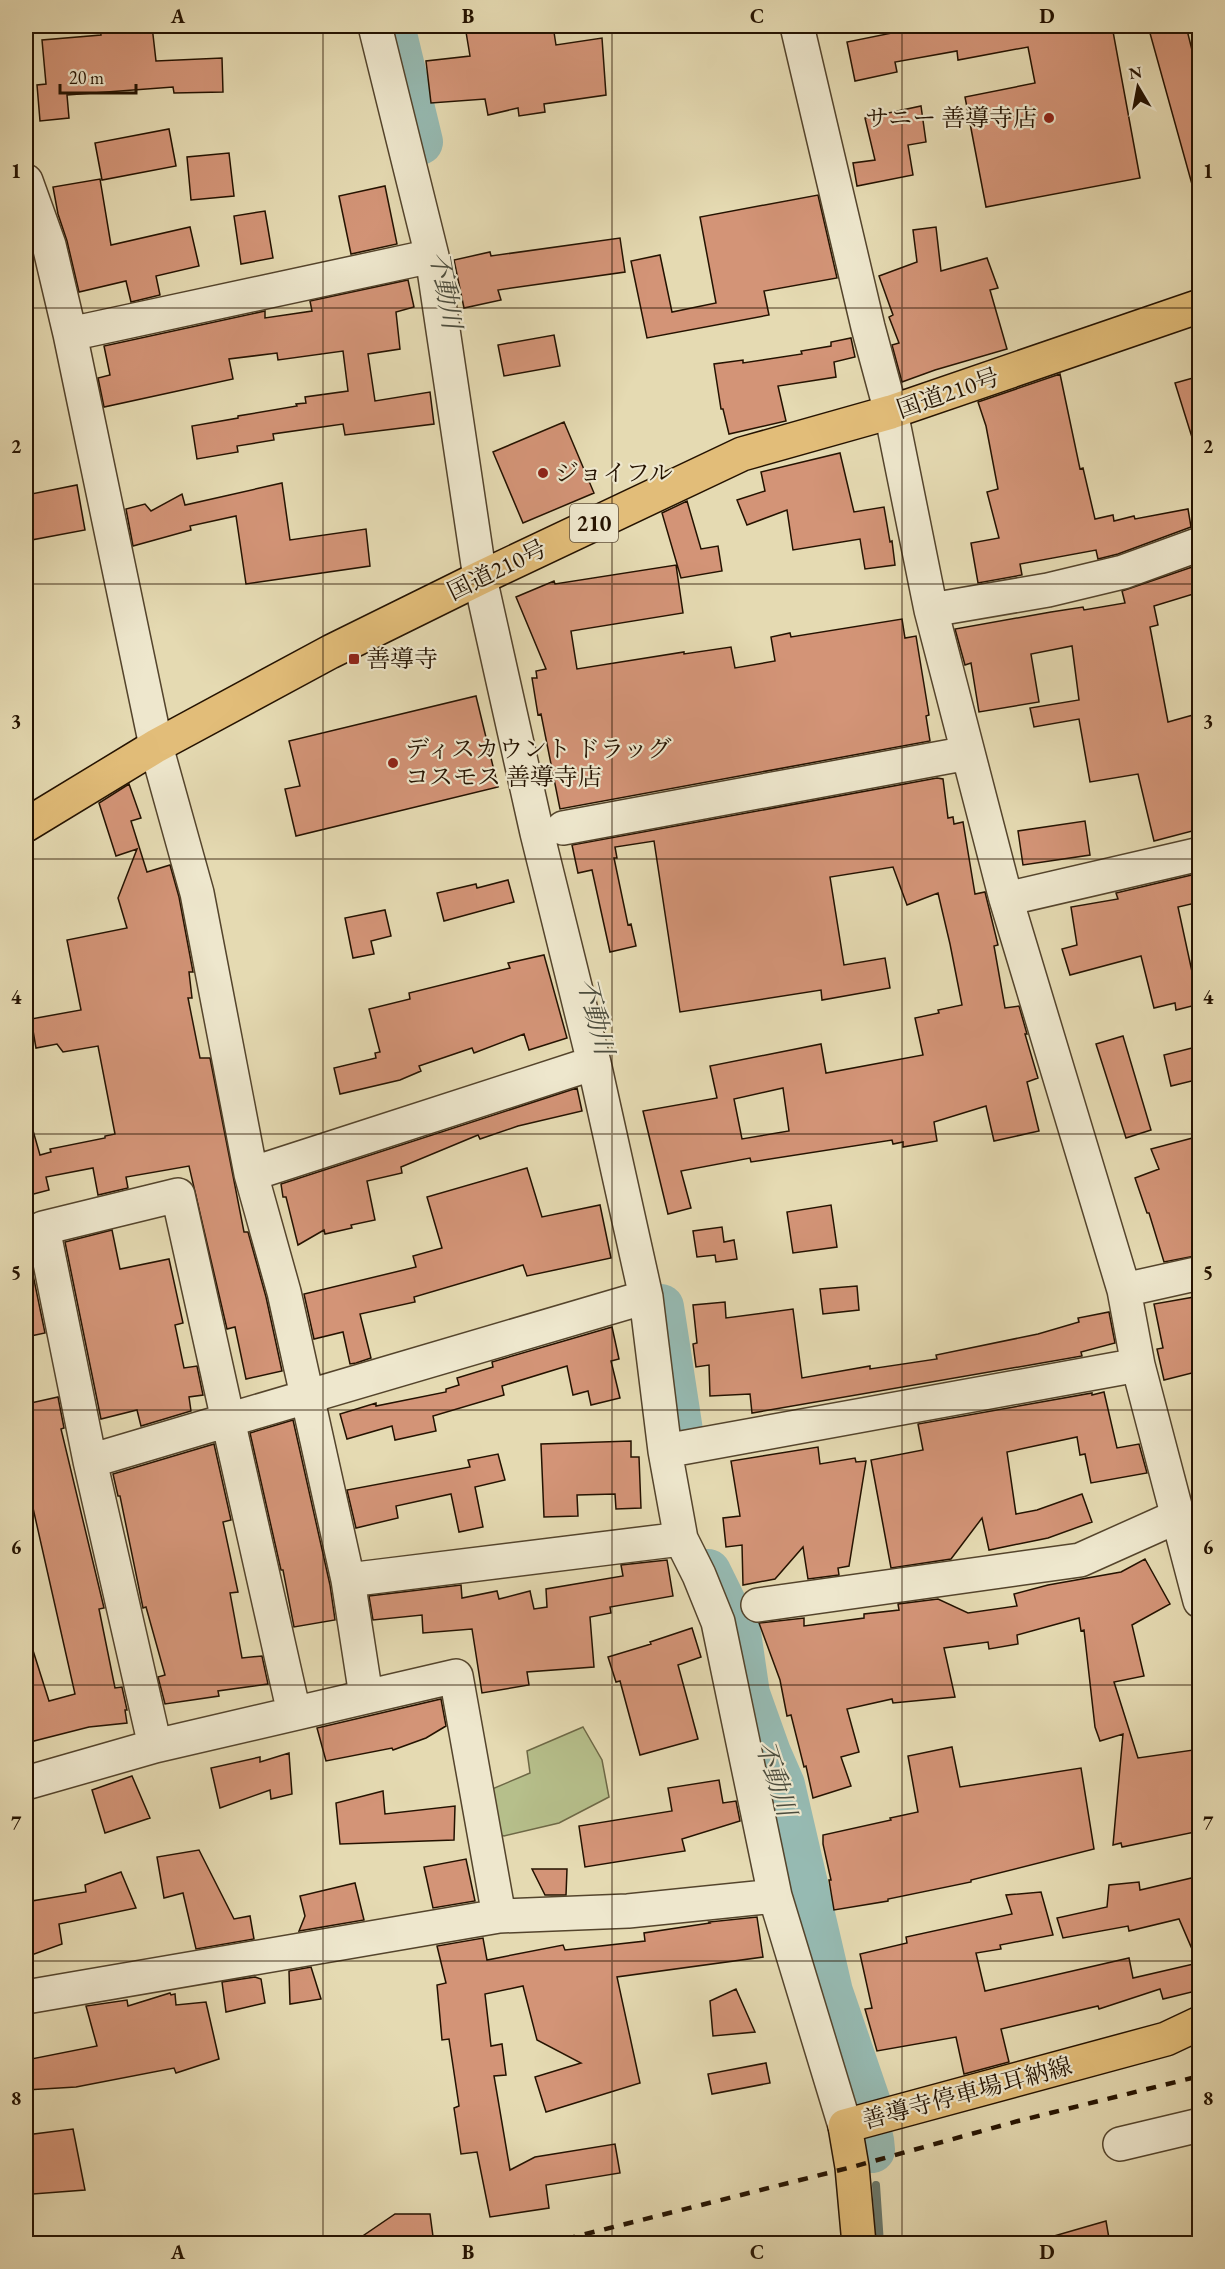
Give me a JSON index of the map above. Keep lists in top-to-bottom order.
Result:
{
  "streets": {
    "main road": ["国道210号", "210", "善導寺停車場耳納線"]
  },
  "water": ["不動川"],
  "places": {
    "other": ["サニー 善導寺店", "ジョイフル", "ディスカウント ドラッグ コスモス 善導寺店"],
    "transit": ["善導寺"]
  },
  "scale_bar": "20 m",
  "north": "top",
  "grid": {
    "columns": [
      "A",
      "B",
      "C",
      "D"
    ],
    "rows": [
      "1",
      "2",
      "3",
      "4",
      "5",
      "6",
      "7",
      "8"
    ]
  }
}
